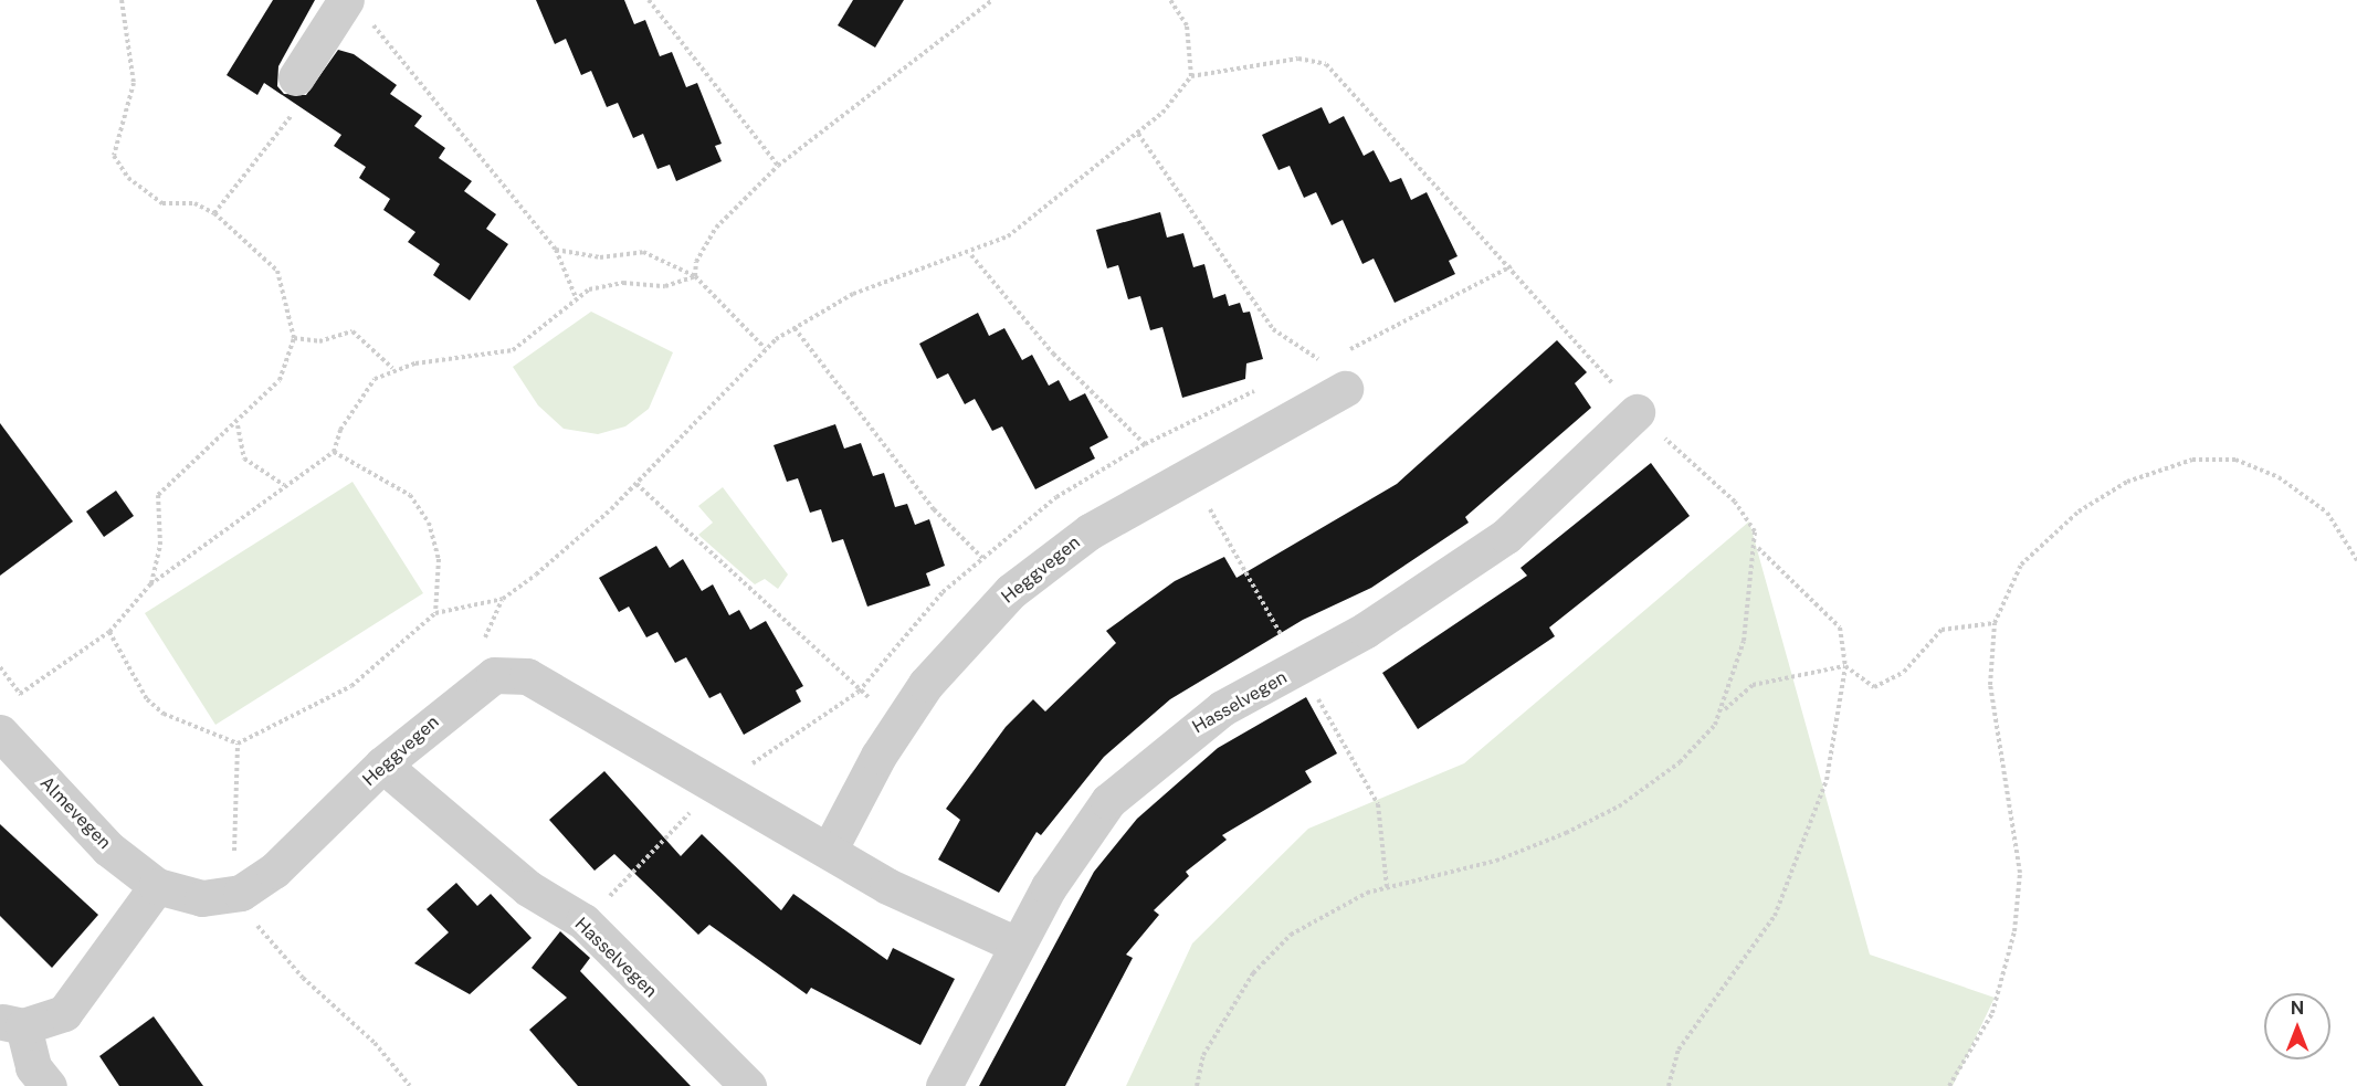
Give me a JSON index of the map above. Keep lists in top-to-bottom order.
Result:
{
  "streets": {
    "street": ["Heggvegen", "Hasselvegen", "Almevegen"]
  },
  "crossings": [
    ["Heggvegen", "Hasselvegen"],
    ["Heggvegen", "Almevegen"]
  ],
  "north": "top"
}
